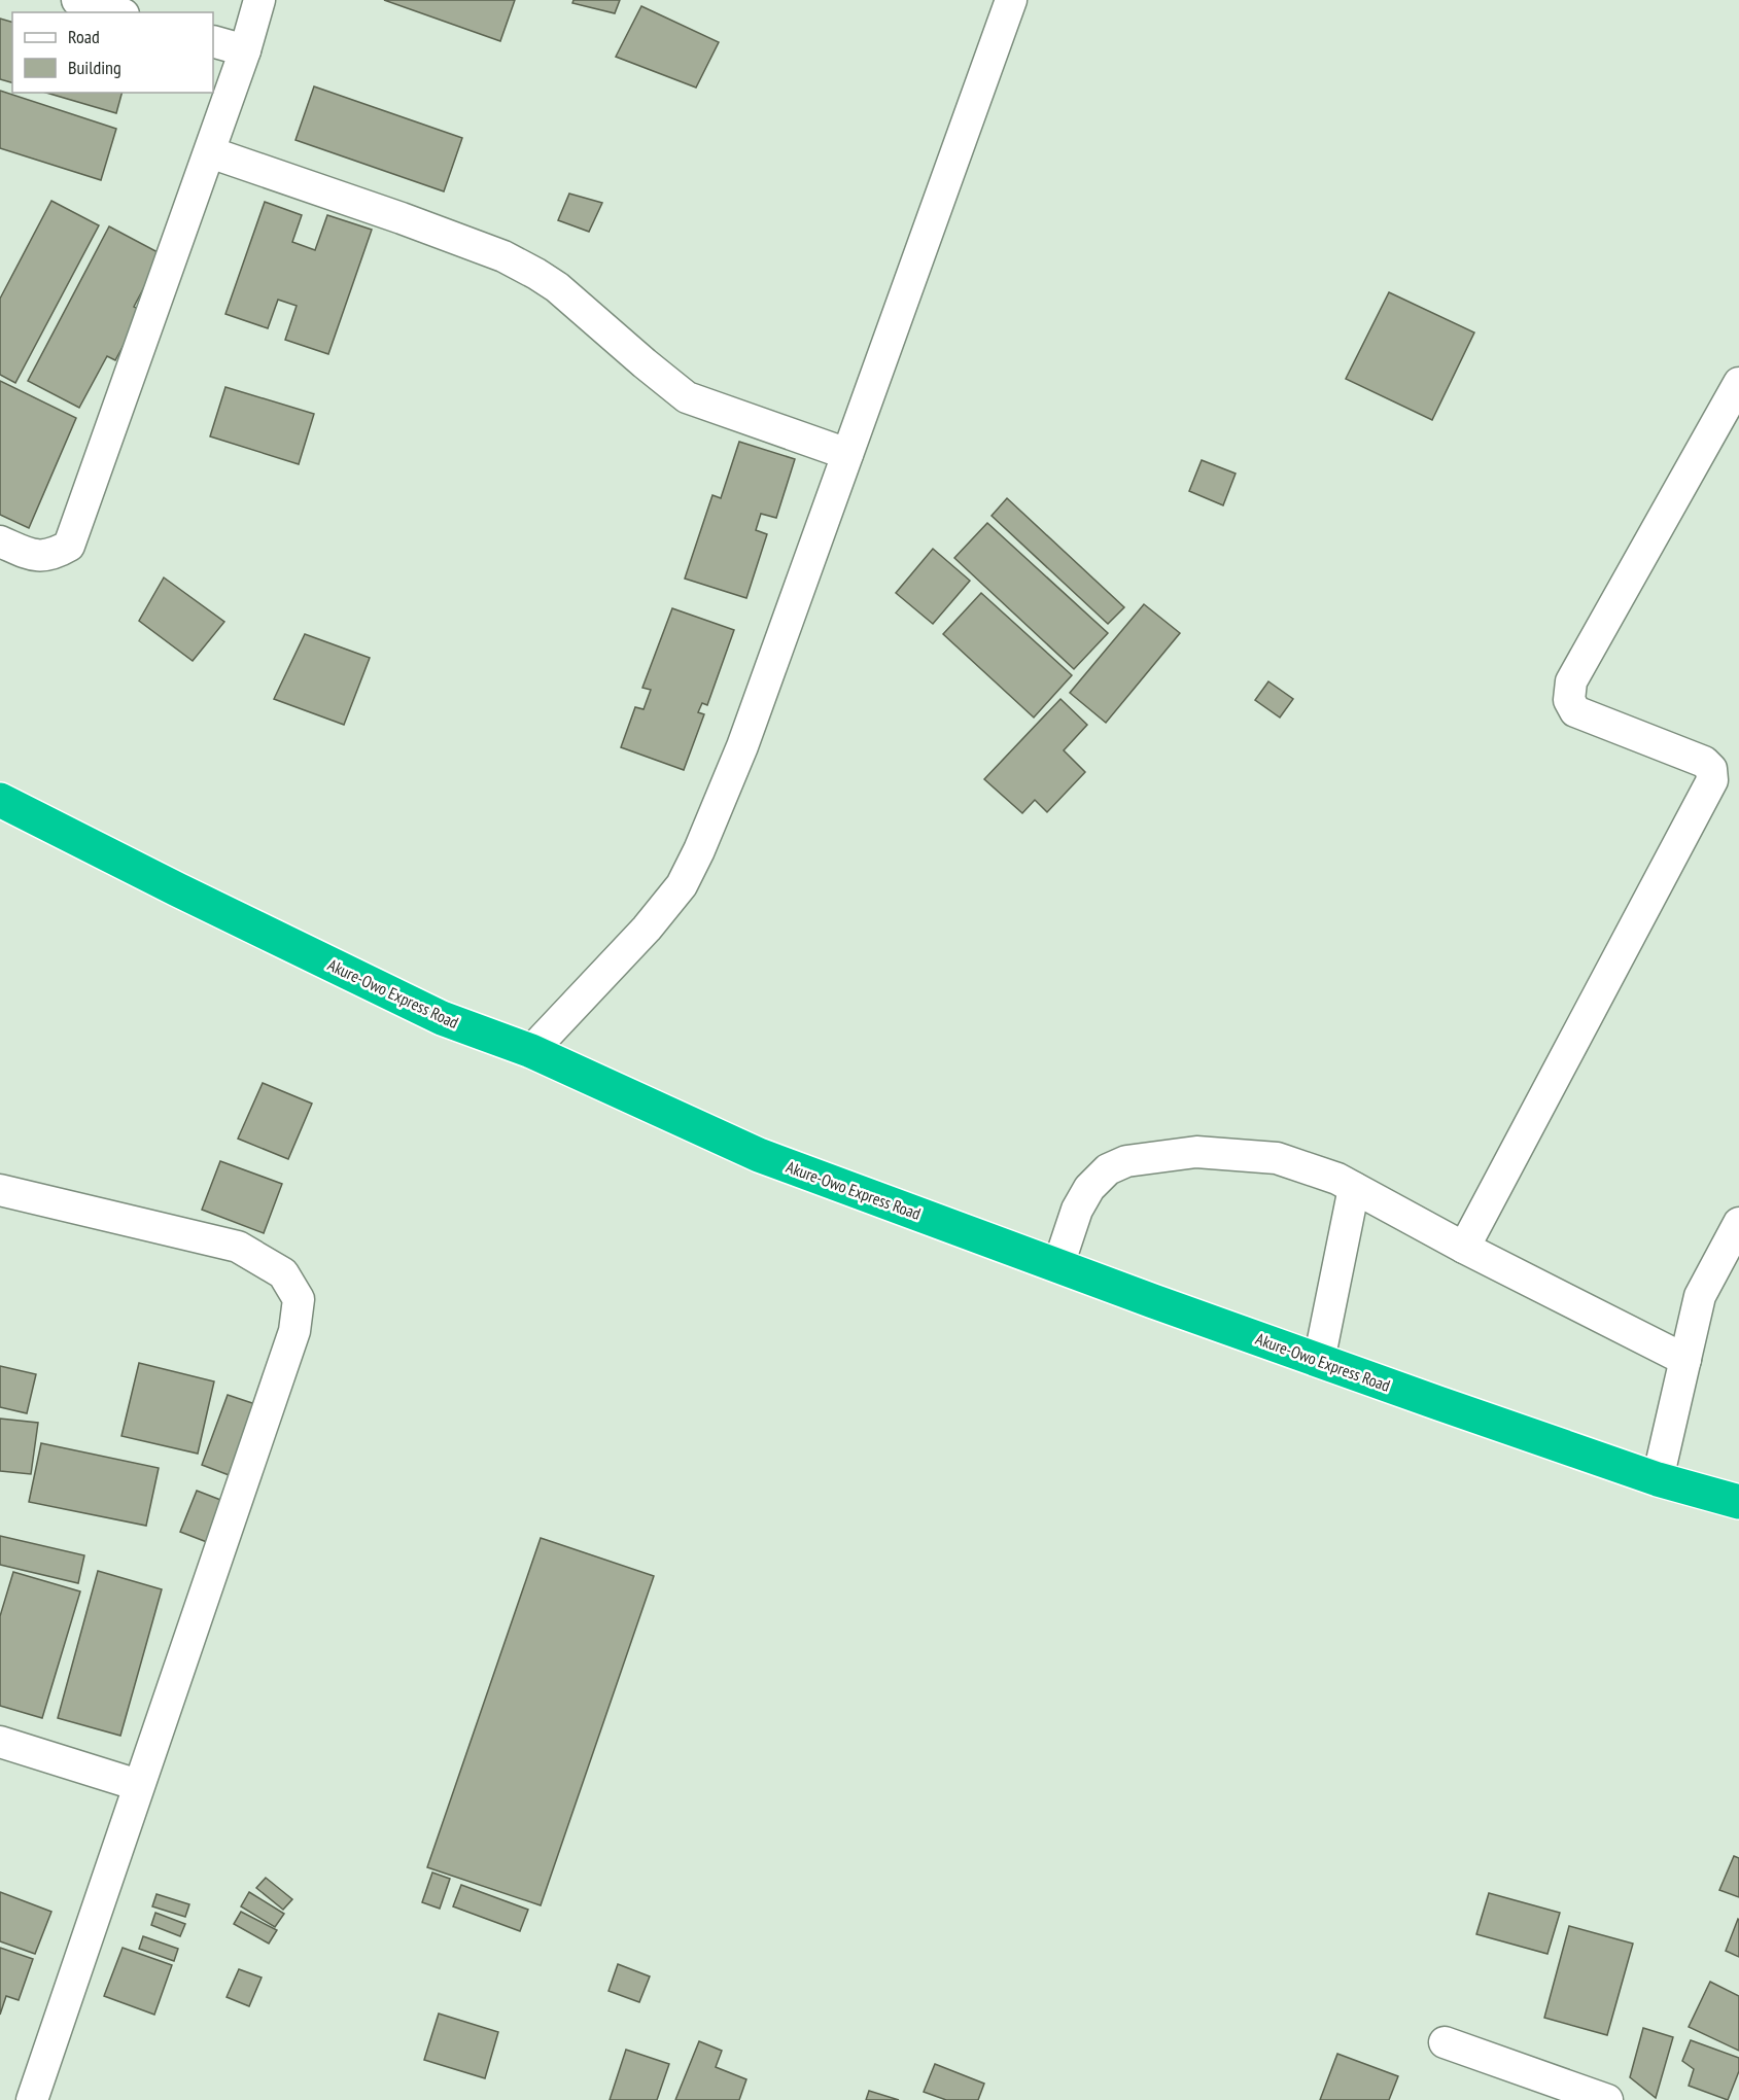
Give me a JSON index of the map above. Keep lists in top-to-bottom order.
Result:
{
  "streets": {
    "highway": ["Akure-Owo Express Road"]
  },
  "legend": ["Road", "Building"]
}
